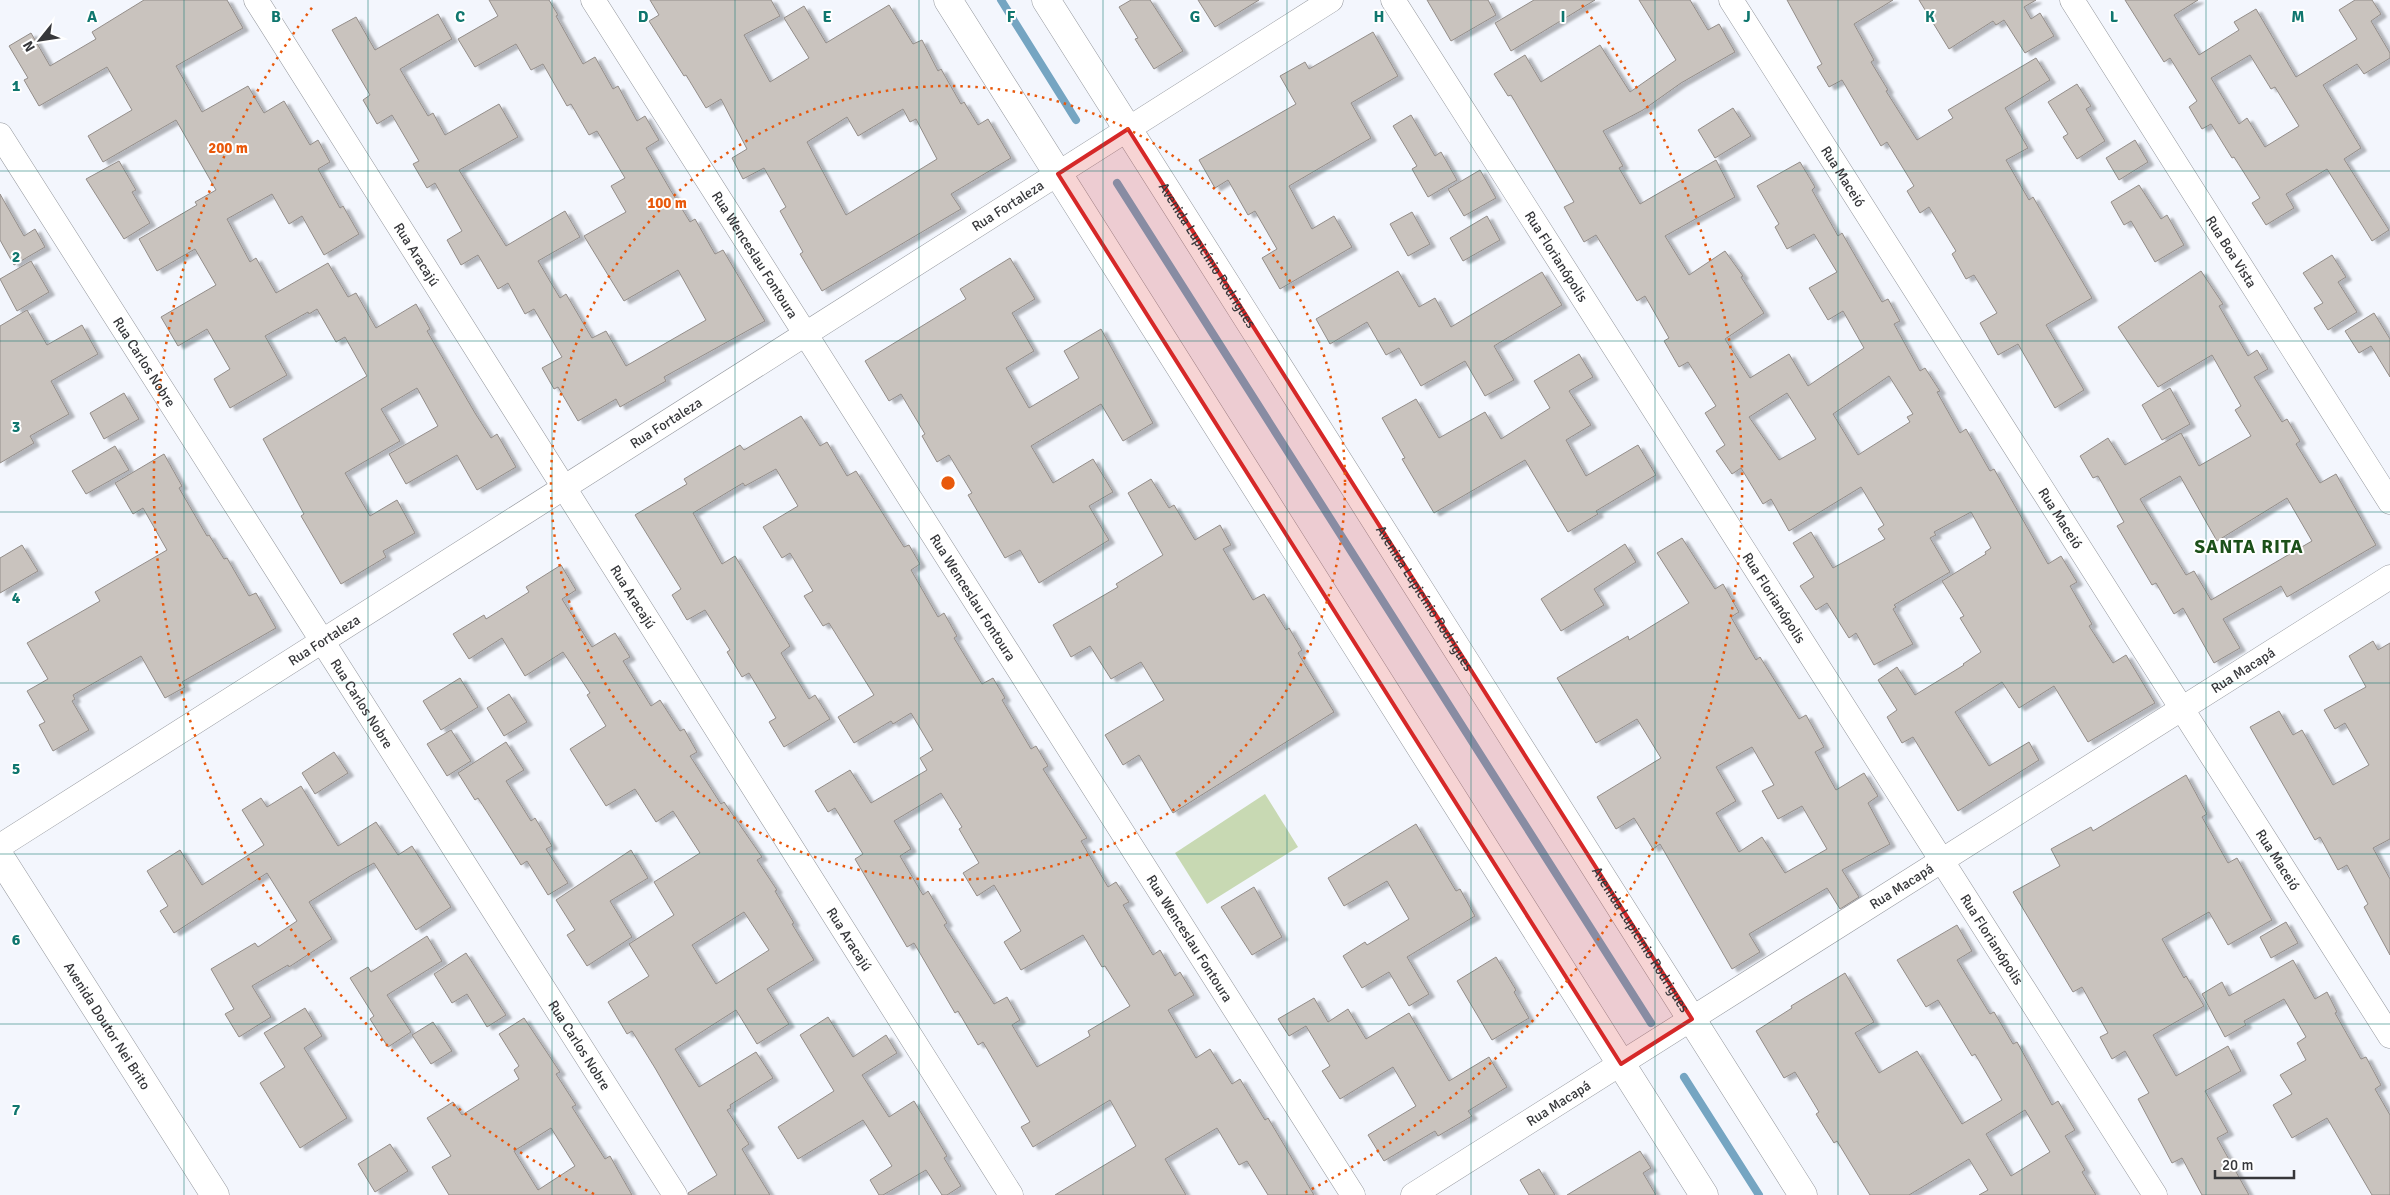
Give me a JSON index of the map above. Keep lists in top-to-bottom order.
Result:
{
  "streets": {
    "street": [
      "Rua Maceió",
      "Rua Fortaleza",
      "Rua Boa Vista",
      "Rua Aracajú",
      "Avenida Lupicínio Rodrigues",
      "Rua Wenceslau Fontoura",
      "Rua Florianópolis",
      "Rua Carlos Nobre",
      "Rua Macapá",
      "Avenida Doutor Nei Brito"
    ]
  },
  "crossings": [
    ["Rua Maceió", "Rua Macapá"],
    ["Rua Fortaleza", "Rua Aracajú"],
    ["Rua Fortaleza", "Avenida Lupicínio Rodrigues"],
    ["Rua Fortaleza", "Rua Wenceslau Fontoura"],
    ["Rua Fortaleza", "Rua Carlos Nobre"],
    ["Avenida Lupicínio Rodrigues", "Rua Macapá"],
    ["Rua Florianópolis", "Rua Macapá"]
  ],
  "districts": ["SANTA RITA"],
  "scale_bar": "20 m",
  "north": "bottom left",
  "grid": {
    "columns": [
      "A",
      "B",
      "C",
      "D",
      "E",
      "F",
      "G",
      "H",
      "I",
      "J",
      "K",
      "L",
      "M"
    ],
    "rows": [
      "1",
      "2",
      "3",
      "4",
      "5",
      "6",
      "7"
    ]
  },
  "rings": ["200 m", "100 m"]
}
